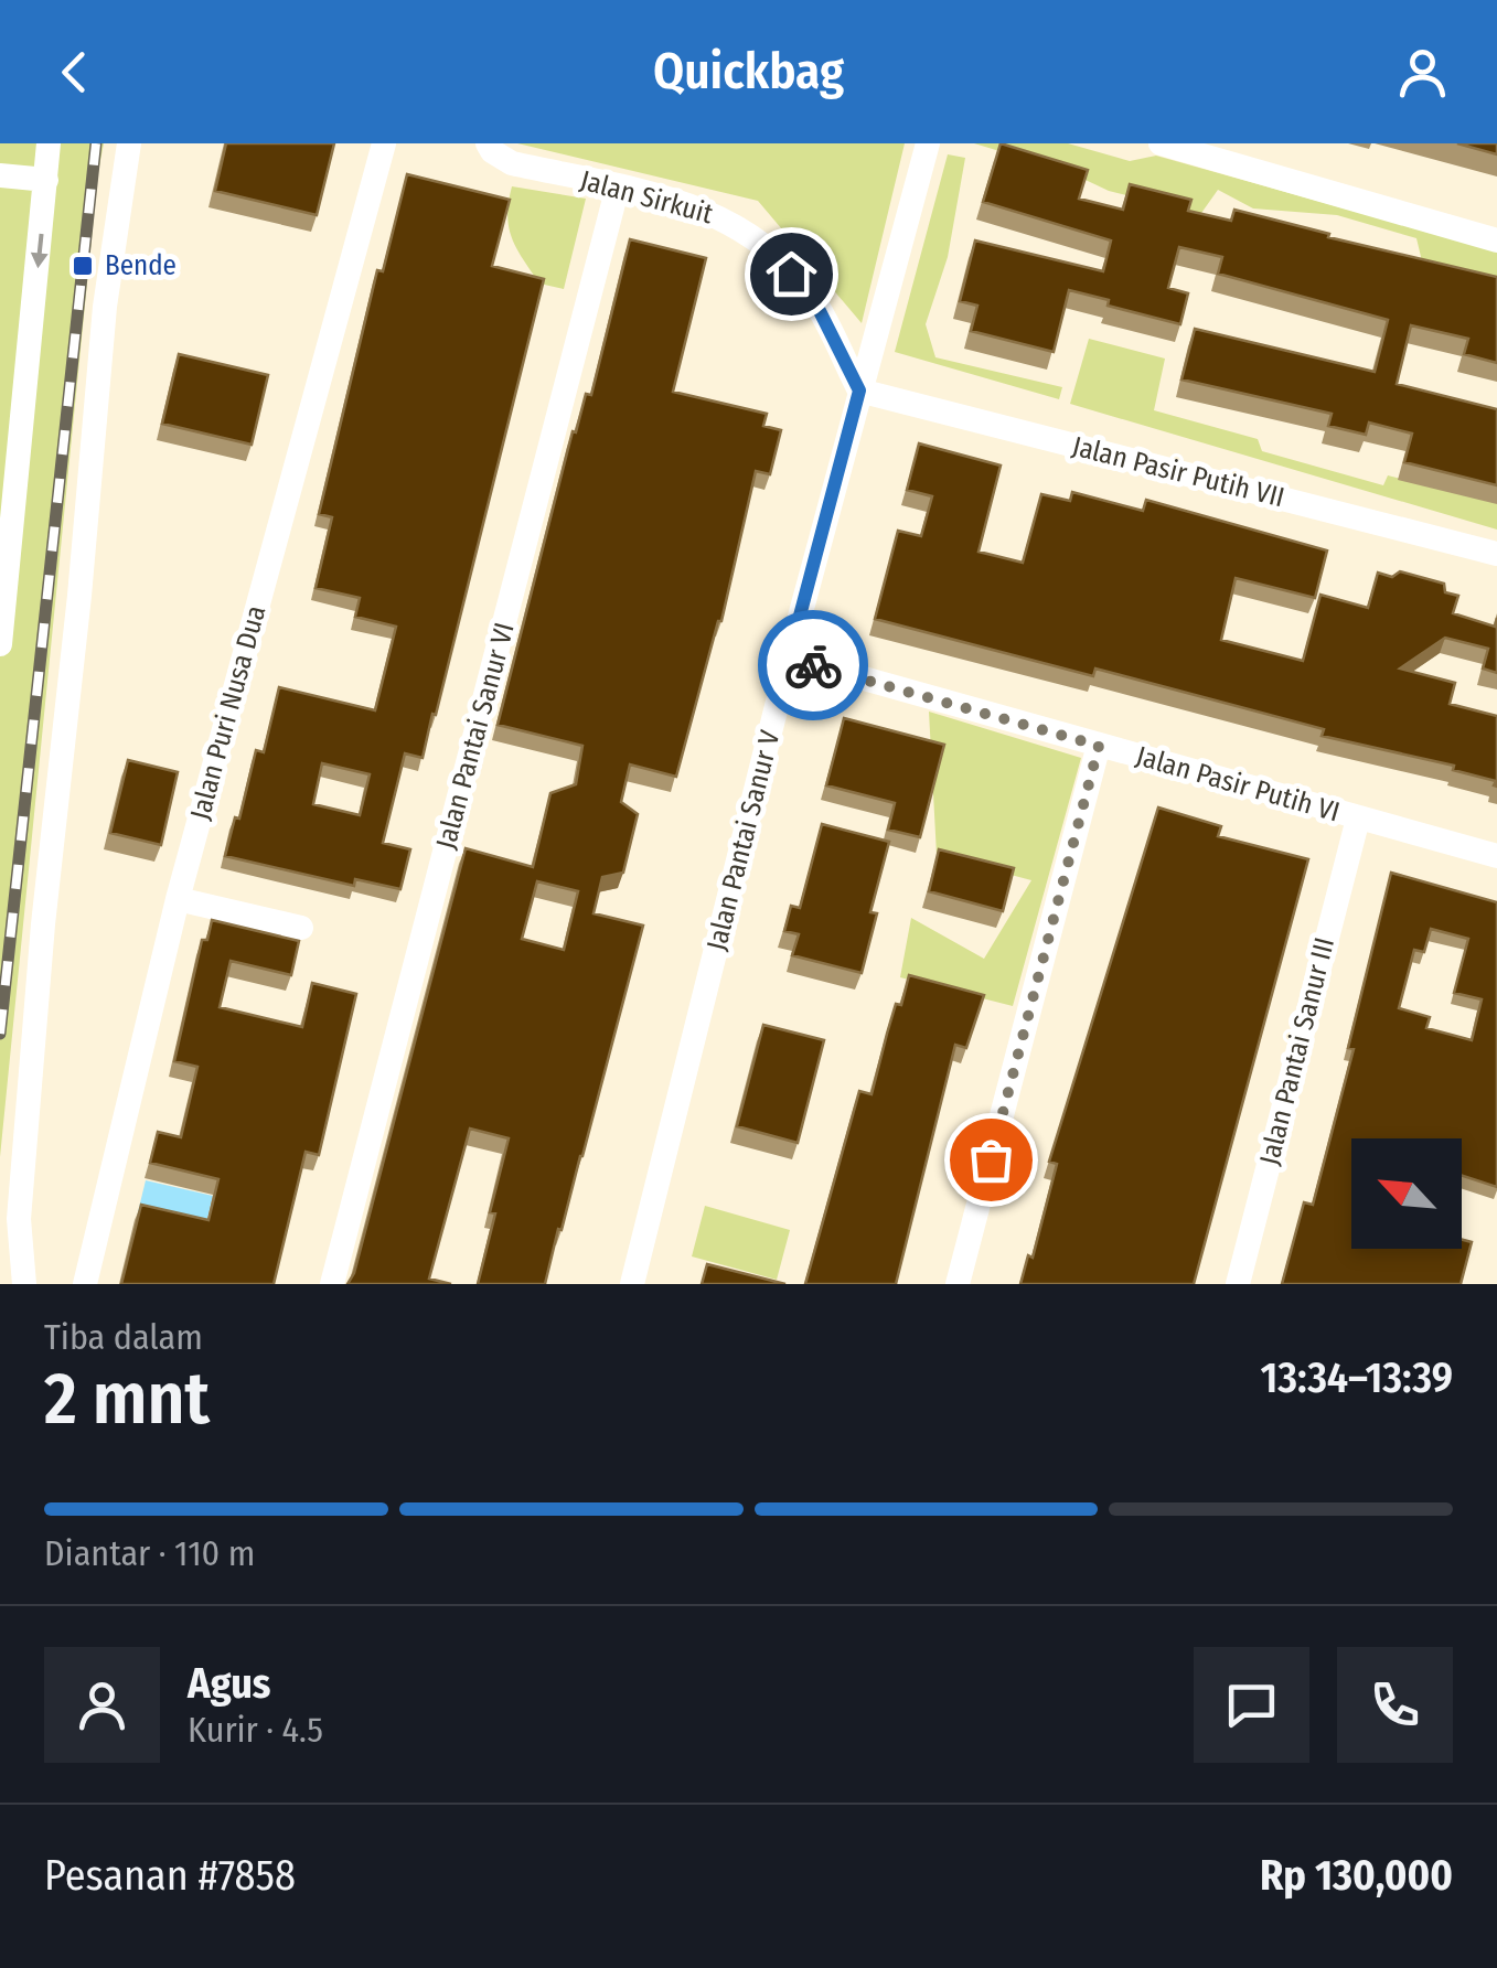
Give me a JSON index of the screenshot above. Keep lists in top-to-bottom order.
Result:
{
  "streets": {
    "street": [
      "Jalan Sirkuit",
      "Jalan Pasir Putih VII",
      "Jalan Puri Nusa Dua",
      "Jalan Pantai Sanur VI",
      "Jalan Pasir Putih VI",
      "Jalan Pantai Sanur V",
      "Jalan Pantai Sanur III"
    ]
  },
  "crossings": [
    ["Jalan Sirkuit", "Jalan Pasir Putih VII"],
    ["Jalan Sirkuit", "Jalan Pantai Sanur VI"],
    ["Jalan Sirkuit", "Jalan Pantai Sanur V"],
    ["Jalan Pasir Putih VII", "Jalan Pantai Sanur V"],
    ["Jalan Pasir Putih VI", "Jalan Pantai Sanur V"],
    ["Jalan Pasir Putih VI", "Jalan Pantai Sanur III"]
  ],
  "places": {
    "transit": ["Bende"]
  },
  "north": "top left",
  "page": {
    "header": "Quickbag",
    "heading": ["2 mnt", "Tiba dalam", "13:34–13:39"],
    "panel": [
      "Agus",
      "Kurir · 4.5",
      "Pesanan #7858",
      "Rp 130,000"
    ],
    "bar": "Diantar · 110 m"
  }
}
